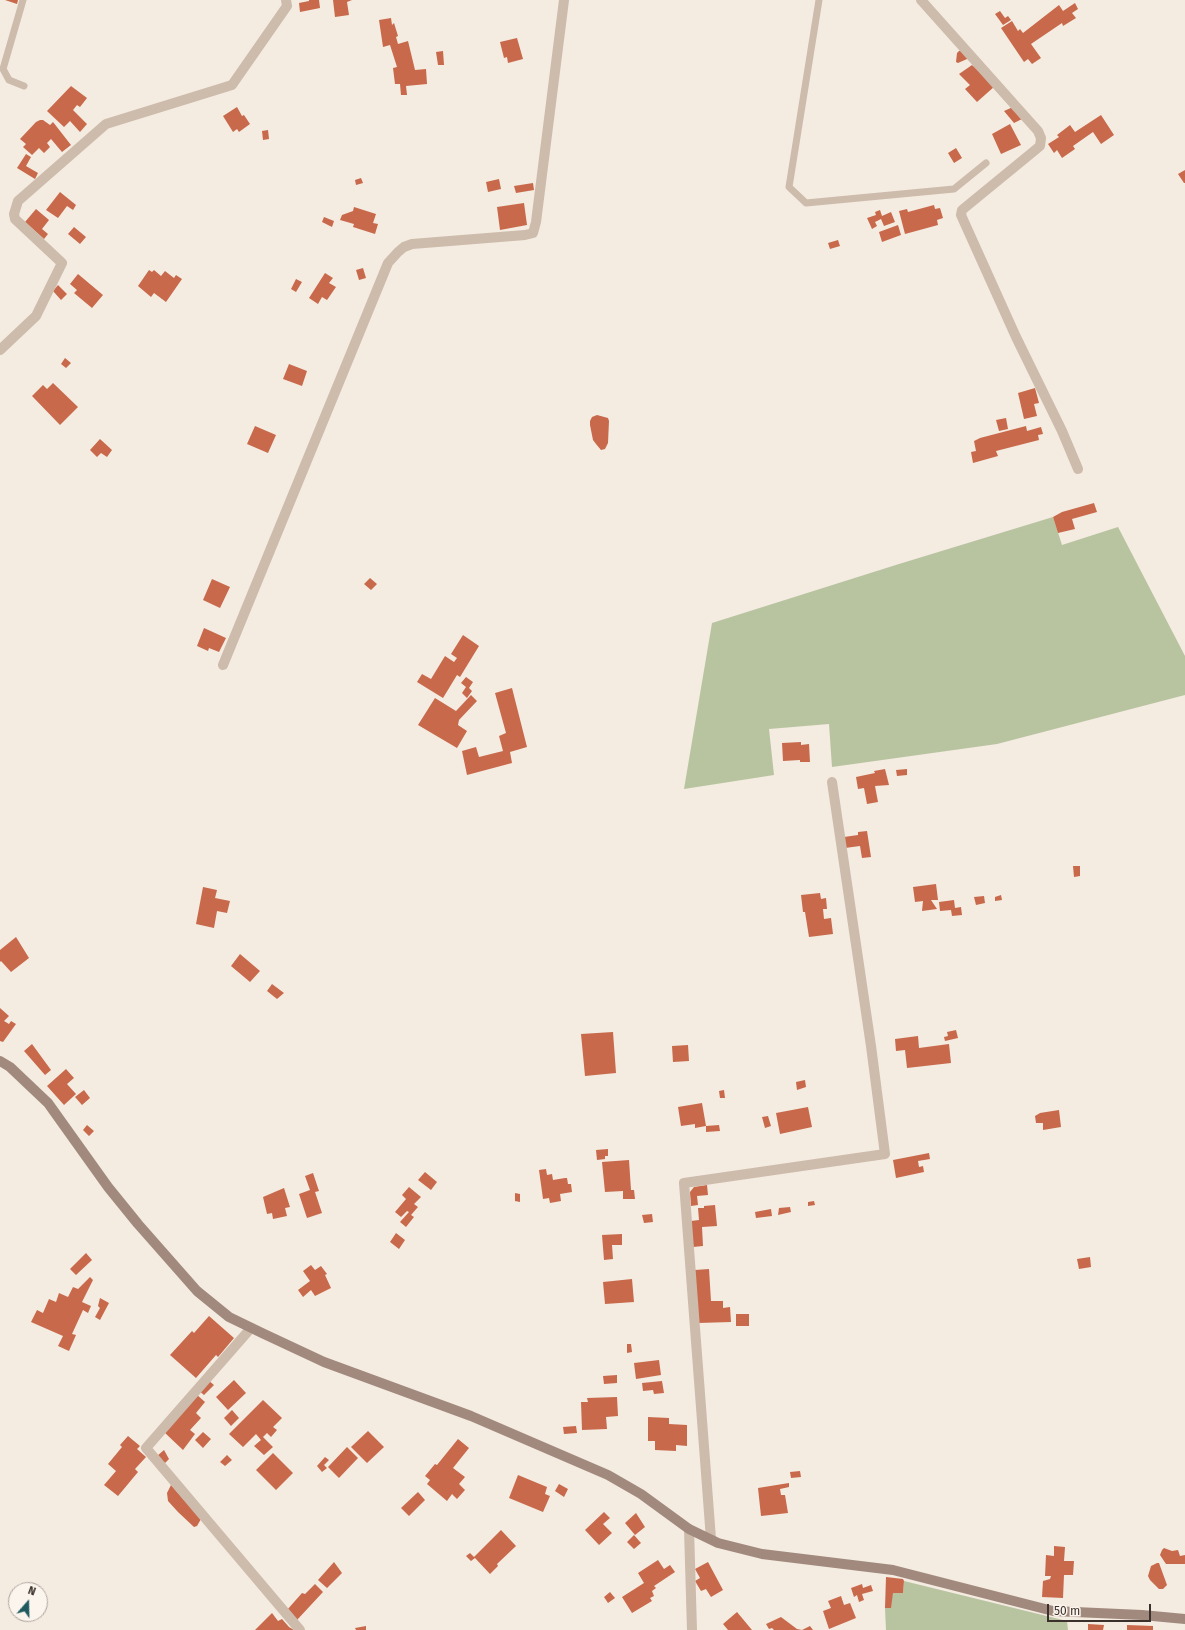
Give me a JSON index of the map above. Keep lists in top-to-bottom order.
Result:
{
  "scale_bar": "50 m",
  "north": "top"
}
